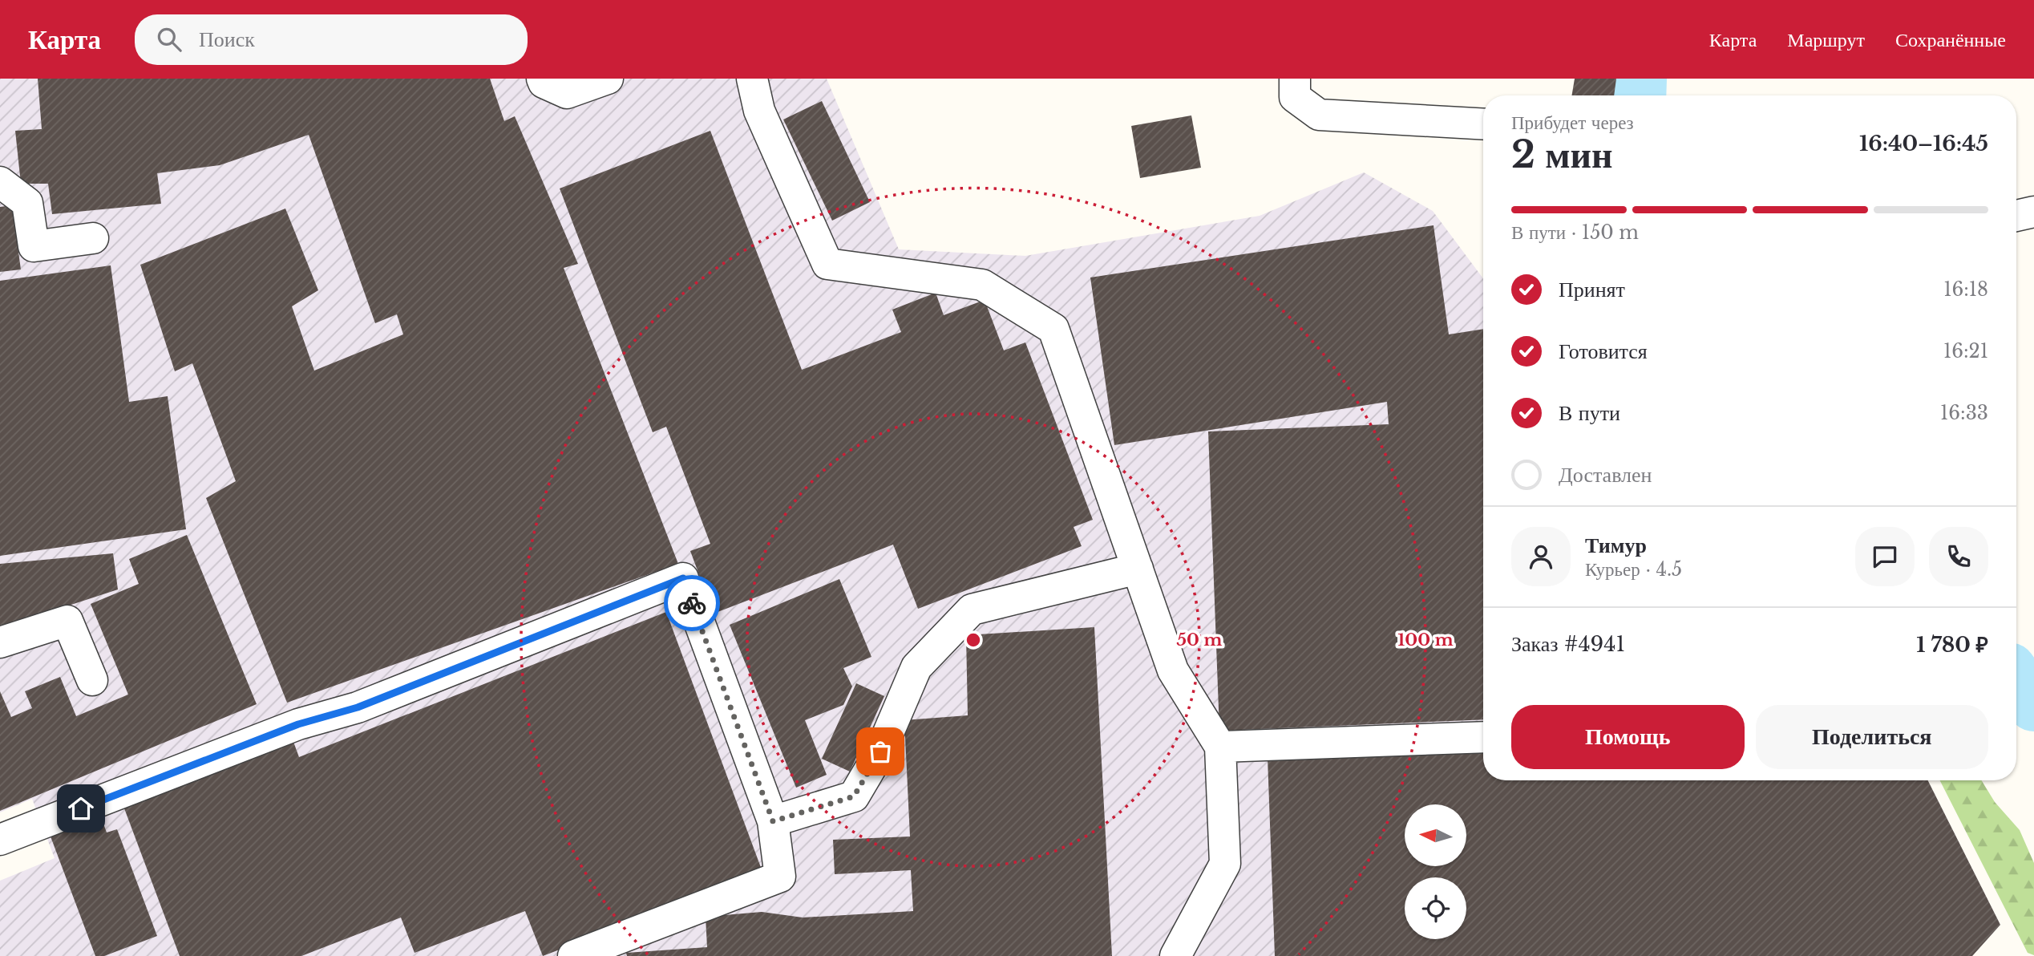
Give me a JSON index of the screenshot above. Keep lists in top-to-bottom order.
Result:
{
  "north": "left",
  "page": {
    "header": "Карта",
    "search": "Поиск",
    "nav": ["Карта", "Маршрут", "Сохранённые"],
    "heading": ["2 мин", "Прибудет через", "16:40–16:45"],
    "panel": [
      "Тимур",
      "Курьер · 4.5",
      "Заказ #4941",
      "1 780 ₽"
    ],
    "bar": "В пути · 150 m",
    "list": [
      ["Принят", "16:18"],
      ["Готовится", "16:21"],
      ["В пути", "16:33"],
      "Доставлен"
    ],
    "buttons": ["Помощь", "Поделиться"]
  },
  "rings": ["50 m", "100 m"]
}
